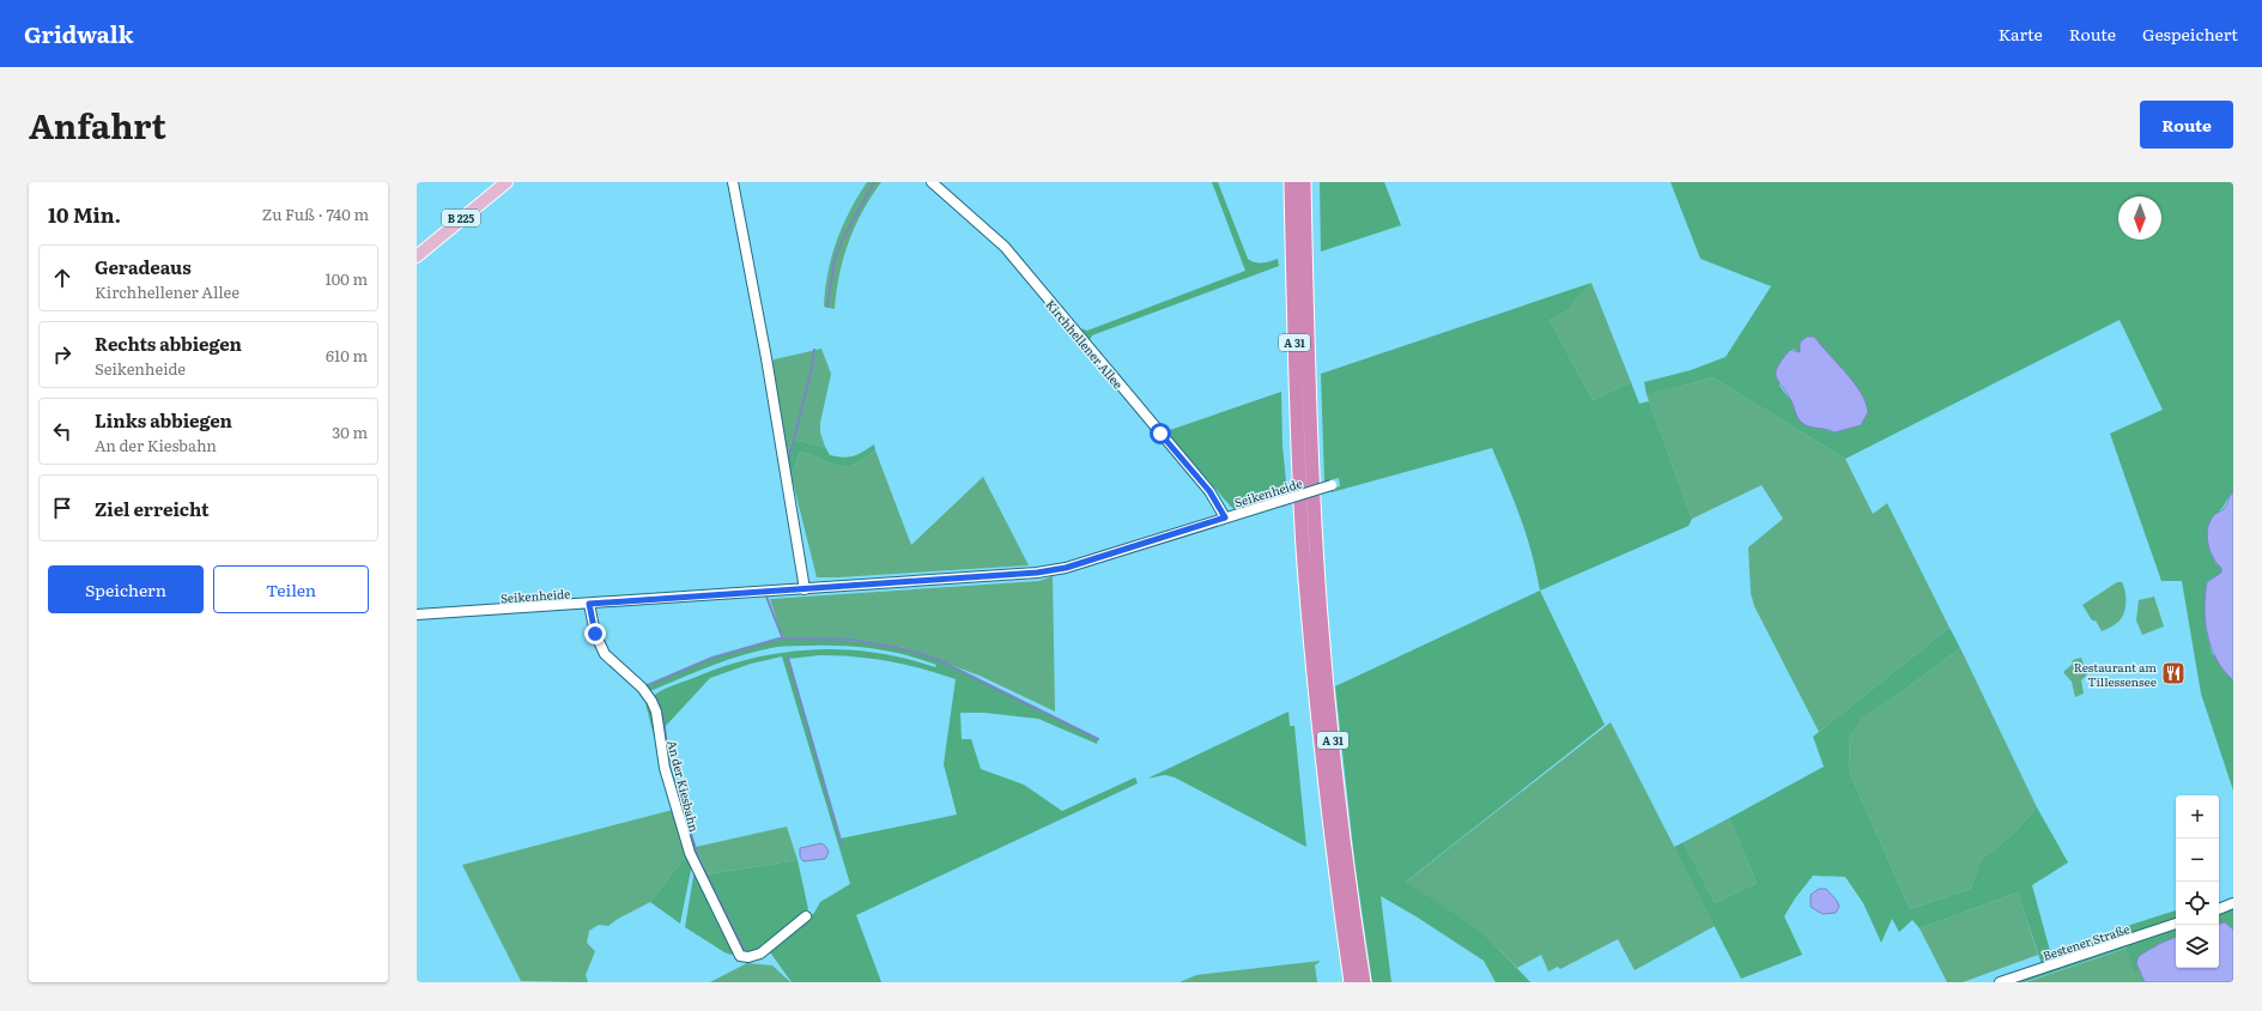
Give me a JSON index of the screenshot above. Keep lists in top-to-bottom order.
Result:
{
  "streets": {
    "highway": ["A 31"],
    "main road": ["B 225"],
    "street": [
      "Kirchhellener Allee",
      "Seikenheide",
      "An der Kiesbahn",
      "Bestener Straße"
    ]
  },
  "crossings": [
    ["Kirchhellener Allee", "Seikenheide"],
    ["Seikenheide", "An der Kiesbahn"]
  ],
  "places": {
    "restaurant": ["Restaurant am Tillessensee"]
  },
  "north": "bottom",
  "page": {
    "header": "Gridwalk",
    "nav": ["Karte", "Route", "Gespeichert"],
    "title": "Anfahrt",
    "buttons": [
      "Route",
      ["Speichern", "Teilen"]
    ],
    "heading": ["10 Min.", "Zu Fuß · 740 m"],
    "list": [
      ["Geradeaus", "Kirchhellener Allee", "100 m"],
      ["Rechts abbiegen", "Seikenheide", "610 m"],
      ["Links abbiegen", "An der Kiesbahn", "30 m"],
      "Ziel erreicht"
    ],
    "map_buttons": ["+", "−"]
  }
}
